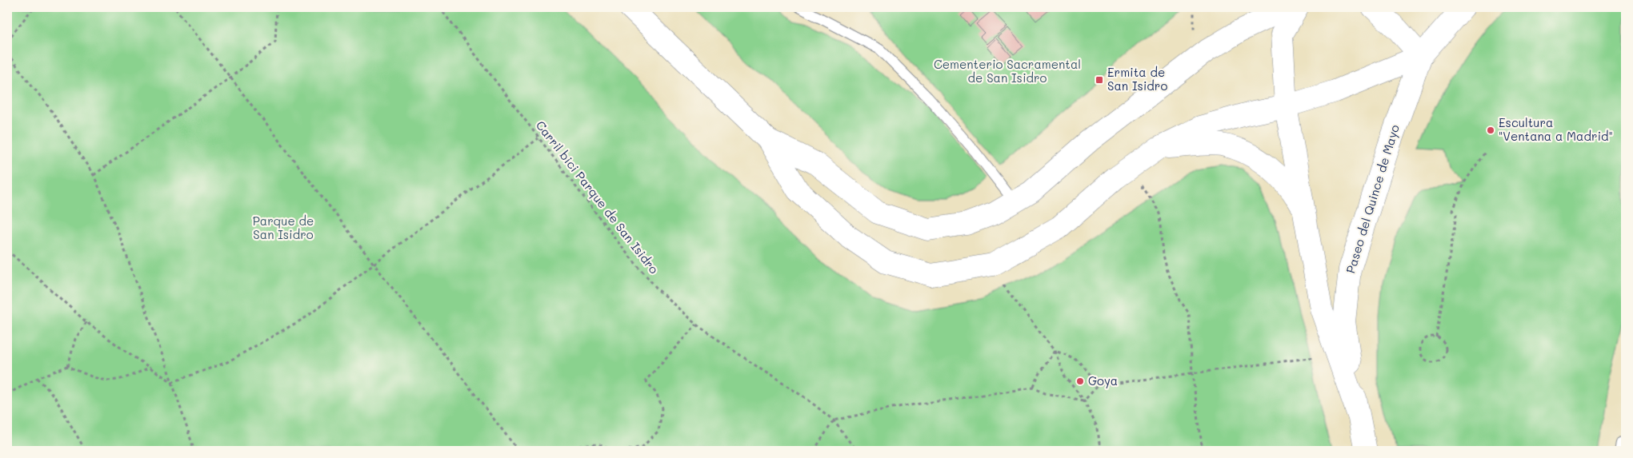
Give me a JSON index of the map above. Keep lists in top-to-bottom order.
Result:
{
  "streets": {
    "street": ["Paseo del Quince de Mayo"],
    "path": ["Carril bici Parque de San Isidro"]
  },
  "parks": ["Cementerio Sacramental de San Isidro", "Parque de San Isidro"],
  "places": {
    "transit": ["Ermita de San Isidro"],
    "other": ["Escultura \"Ventana a Madrid\"", "Goya"]
  }
}
